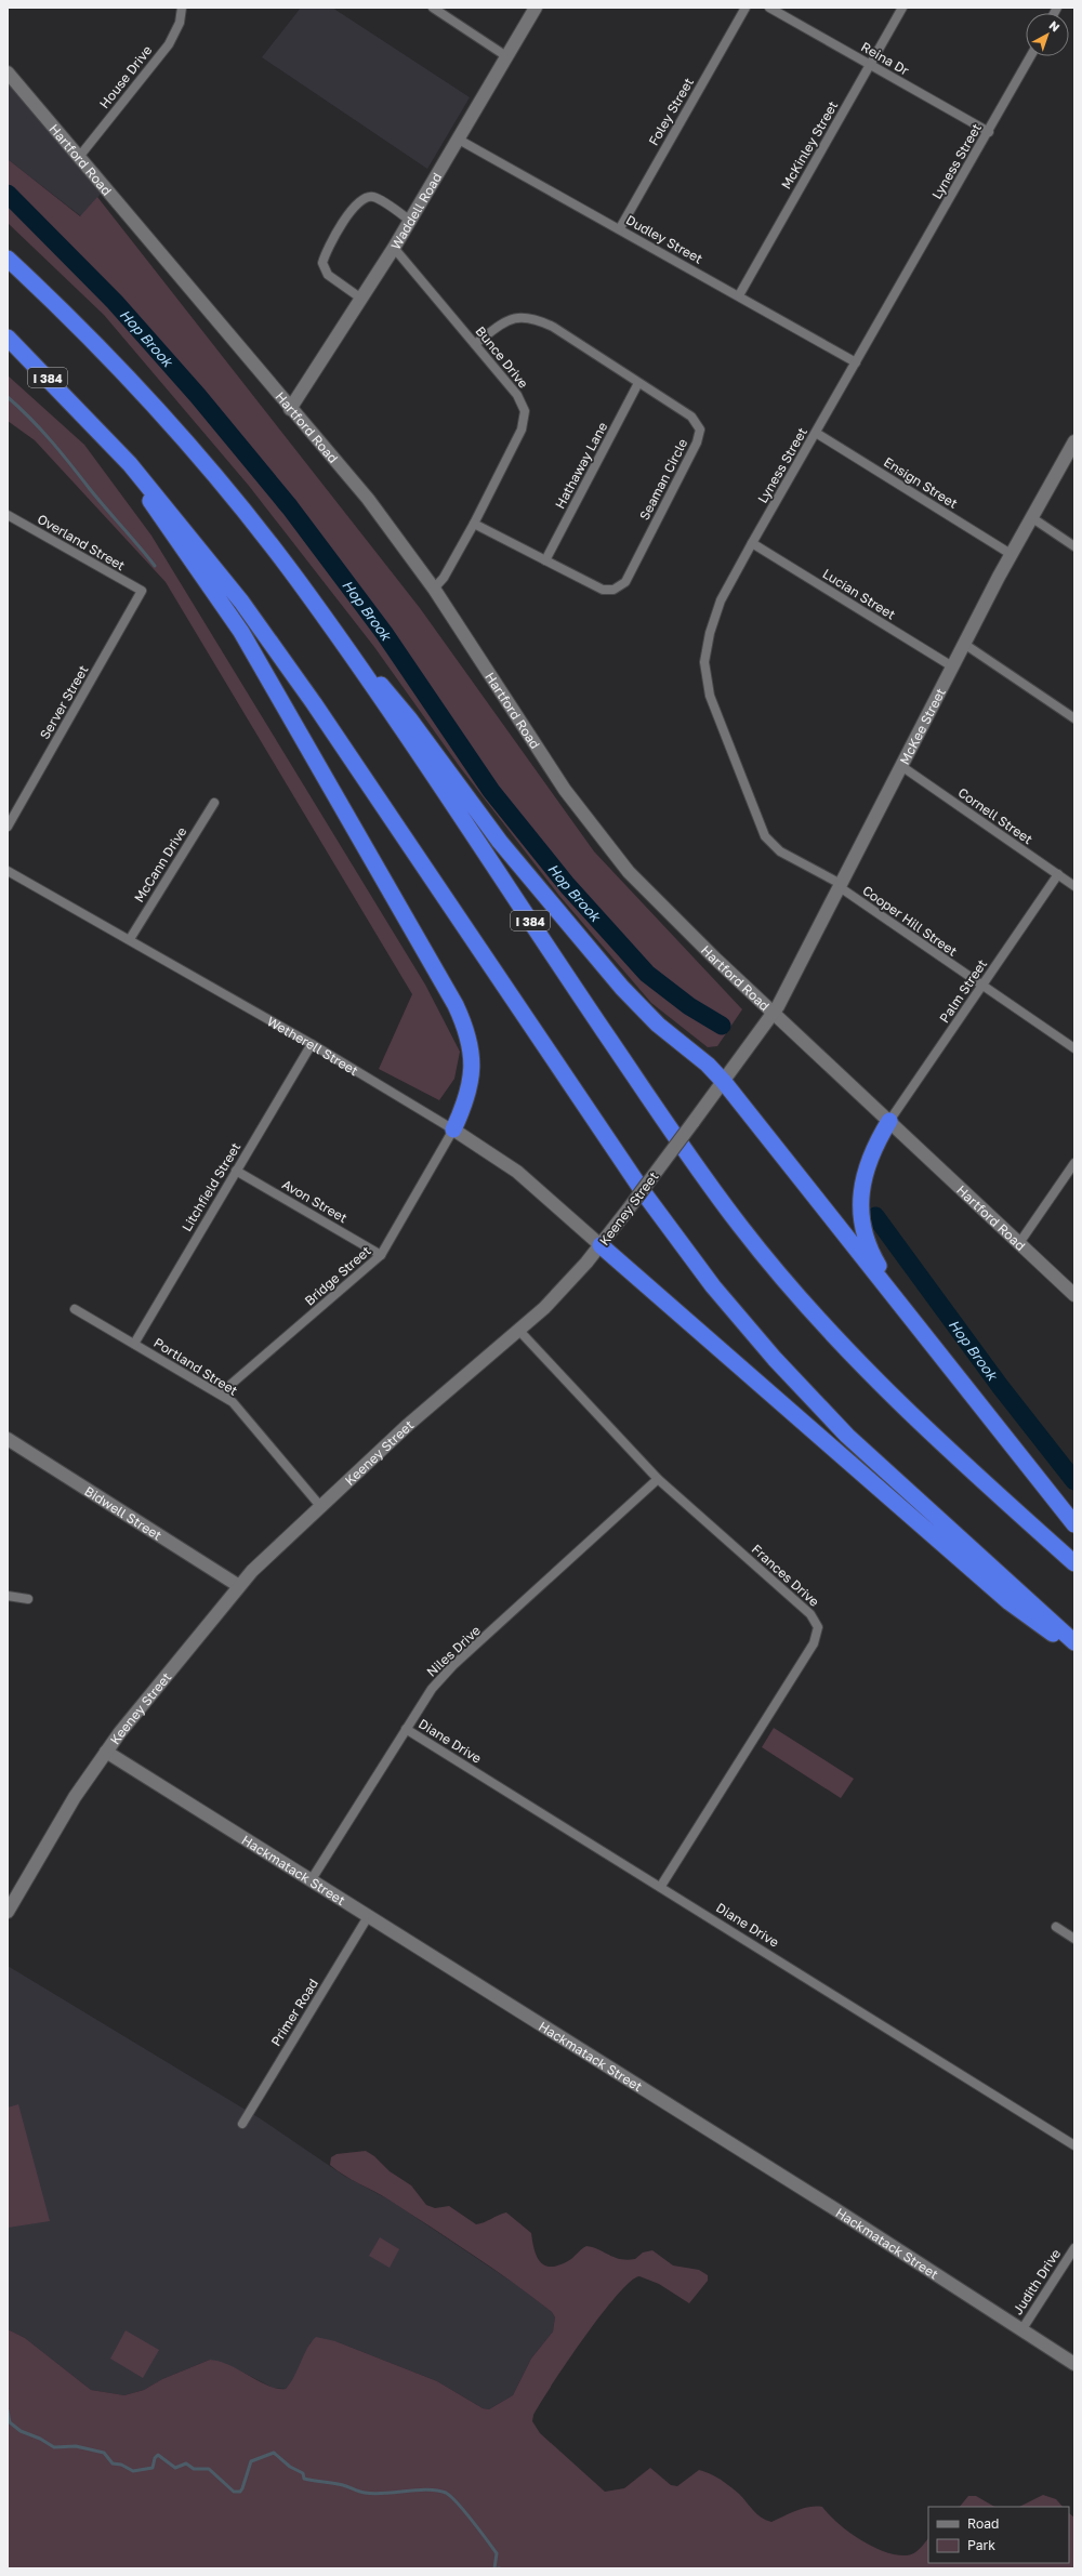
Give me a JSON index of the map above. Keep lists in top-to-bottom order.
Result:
{
  "streets": {
    "highway": ["I 384"],
    "main road": [
      "Hartford Road",
      "Waddell Road",
      "McKee Street",
      "Wetherell Street",
      "Keeney Street",
      "Bidwell Street",
      "Hackmatack Street"
    ],
    "street": [
      "Reina Dr",
      "House Drive",
      "Foley Street",
      "McKinley Street",
      "Lyness Street",
      "Dudley Street",
      "Bunce Drive",
      "Hathaway Lane",
      "Seaman Circle",
      "Ensign Street",
      "Overland Street",
      "Lucian Street",
      "Server Street",
      "Cornell Street",
      "McCann Drive",
      "Cooper Hill Street",
      "Palm Street",
      "Litchfield Street",
      "Avon Street",
      "Bridge Street",
      "Portland Street",
      "Frances Drive",
      "Niles Drive",
      "Diane Drive",
      "Primer Road",
      "Judith Drive"
    ]
  },
  "crossings": [
    ["Reina Dr", "McKinley Street"],
    ["Reina Dr", "Lyness Street"],
    ["House Drive", "Hartford Road"],
    ["Foley Street", "Dudley Street"],
    ["McKinley Street", "Dudley Street"],
    ["Hartford Road", "Waddell Road"],
    ["Hartford Road", "Bunce Drive"],
    ["Hartford Road", "McKee Street"],
    ["Hartford Road", "Palm Street"],
    ["Hartford Road", "Keeney Street"],
    ["Lyness Street", "Dudley Street"],
    ["Lyness Street", "Ensign Street"],
    ["Lyness Street", "Lucian Street"],
    ["Lyness Street", "McKee Street"],
    ["Lyness Street", "Cooper Hill Street"],
    ["Waddell Road", "Dudley Street"],
    ["Waddell Road", "Bunce Drive"],
    ["Bunce Drive", "Seaman Circle"],
    ["Hathaway Lane", "Seaman Circle"],
    ["Ensign Street", "McKee Street"],
    ["Overland Street", "Server Street"],
    ["Lucian Street", "McKee Street"],
    ["McKee Street", "Cornell Street"],
    ["McKee Street", "Cooper Hill Street"],
    ["McKee Street", "Keeney Street"],
    ["Cornell Street", "Palm Street"],
    ["McCann Drive", "Wetherell Street"],
    ["Cooper Hill Street", "Palm Street"],
    ["Wetherell Street", "Litchfield Street"],
    ["Wetherell Street", "Keeney Street"],
    ["Wetherell Street", "Bridge Street"],
    ["Litchfield Street", "Avon Street"],
    ["Litchfield Street", "Portland Street"],
    ["Avon Street", "Bridge Street"],
    ["Keeney Street", "Portland Street"],
    ["Keeney Street", "Bidwell Street"],
    ["Keeney Street", "Frances Drive"],
    ["Keeney Street", "Hackmatack Street"],
    ["Bridge Street", "Portland Street"],
    ["Frances Drive", "Niles Drive"],
    ["Frances Drive", "Diane Drive"],
    ["Niles Drive", "Diane Drive"],
    ["Niles Drive", "Hackmatack Street"],
    ["Hackmatack Street", "Primer Road"],
    ["Hackmatack Street", "Judith Drive"]
  ],
  "water": ["Hop Brook"],
  "legend": ["Road", "Park"],
  "north": "top right"
}
